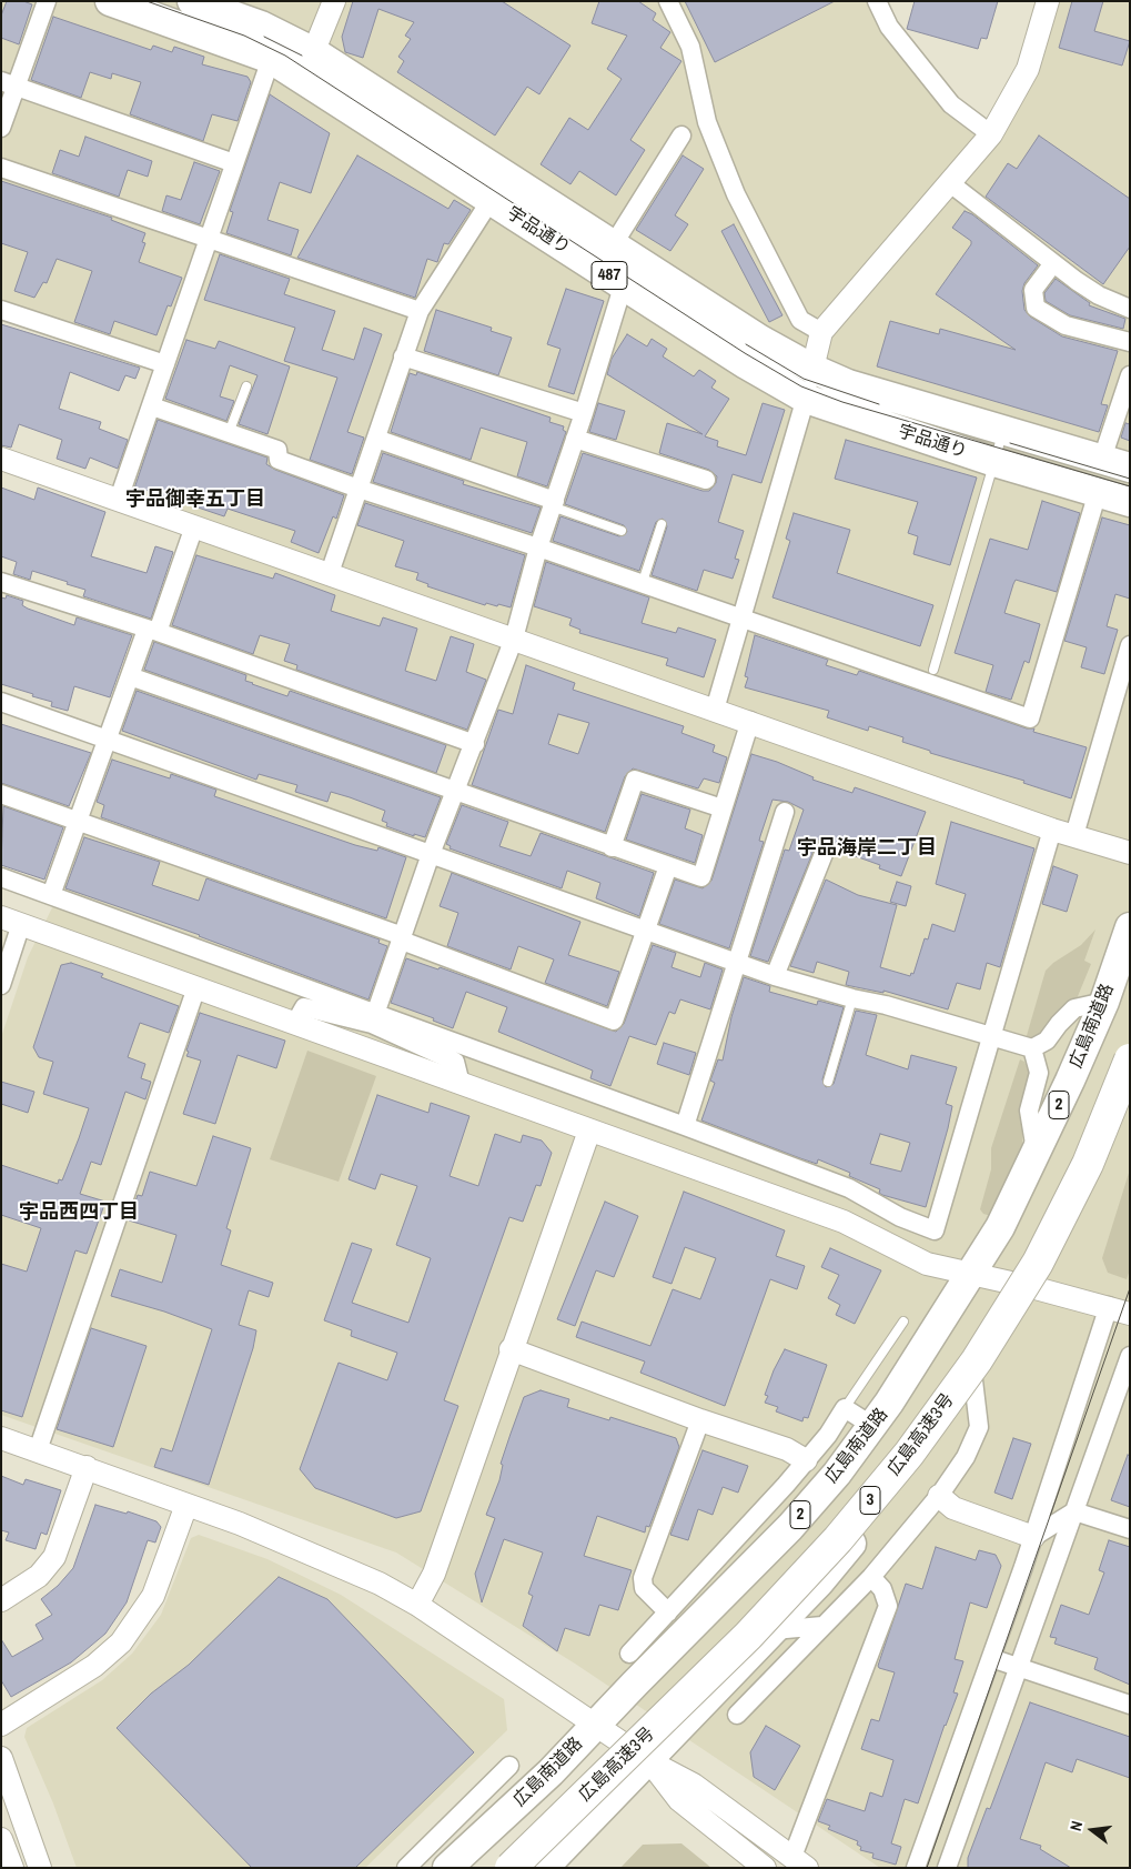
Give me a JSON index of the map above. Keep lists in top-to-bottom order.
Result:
{
  "streets": {
    "highway": [
      "宇品通り",
      "487",
      "広島南道路",
      "2",
      "広島高速3号",
      "3"
    ]
  },
  "districts": ["宇品御幸五丁目", "宇品海岸二丁目", "宇品西四丁目"],
  "north": "left"
}
